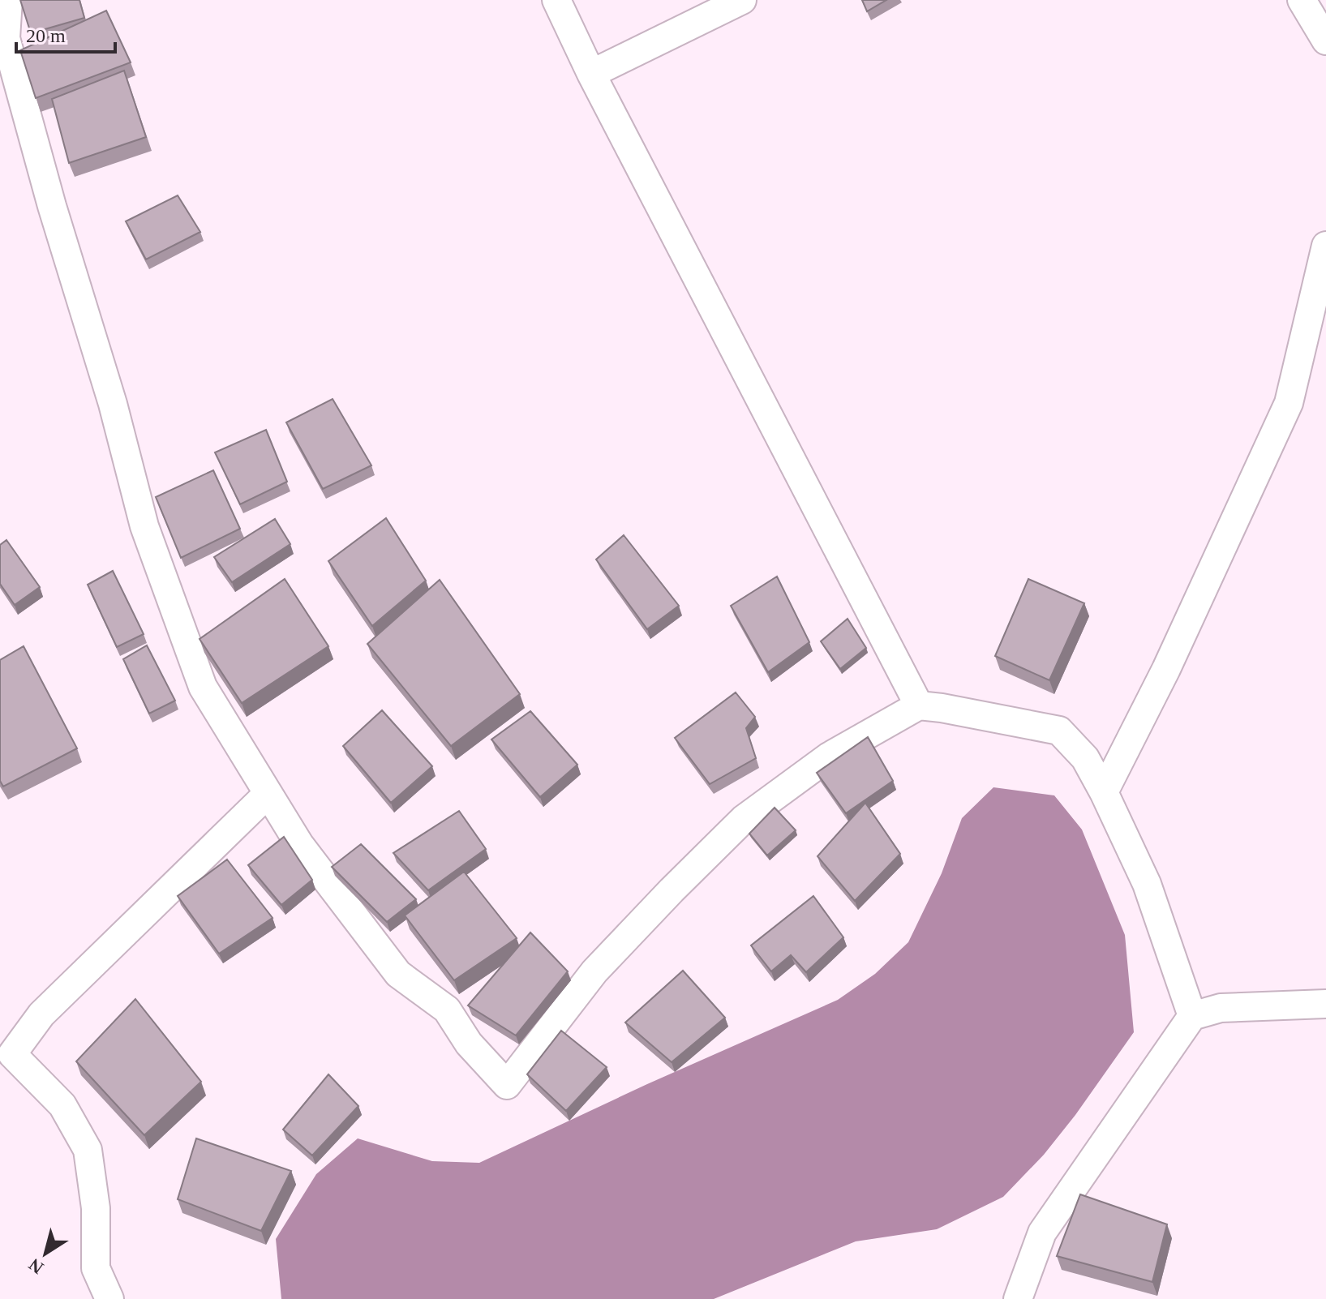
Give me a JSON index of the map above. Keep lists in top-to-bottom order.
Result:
{
  "scale_bar": "20 m",
  "north": "bottom left"
}
